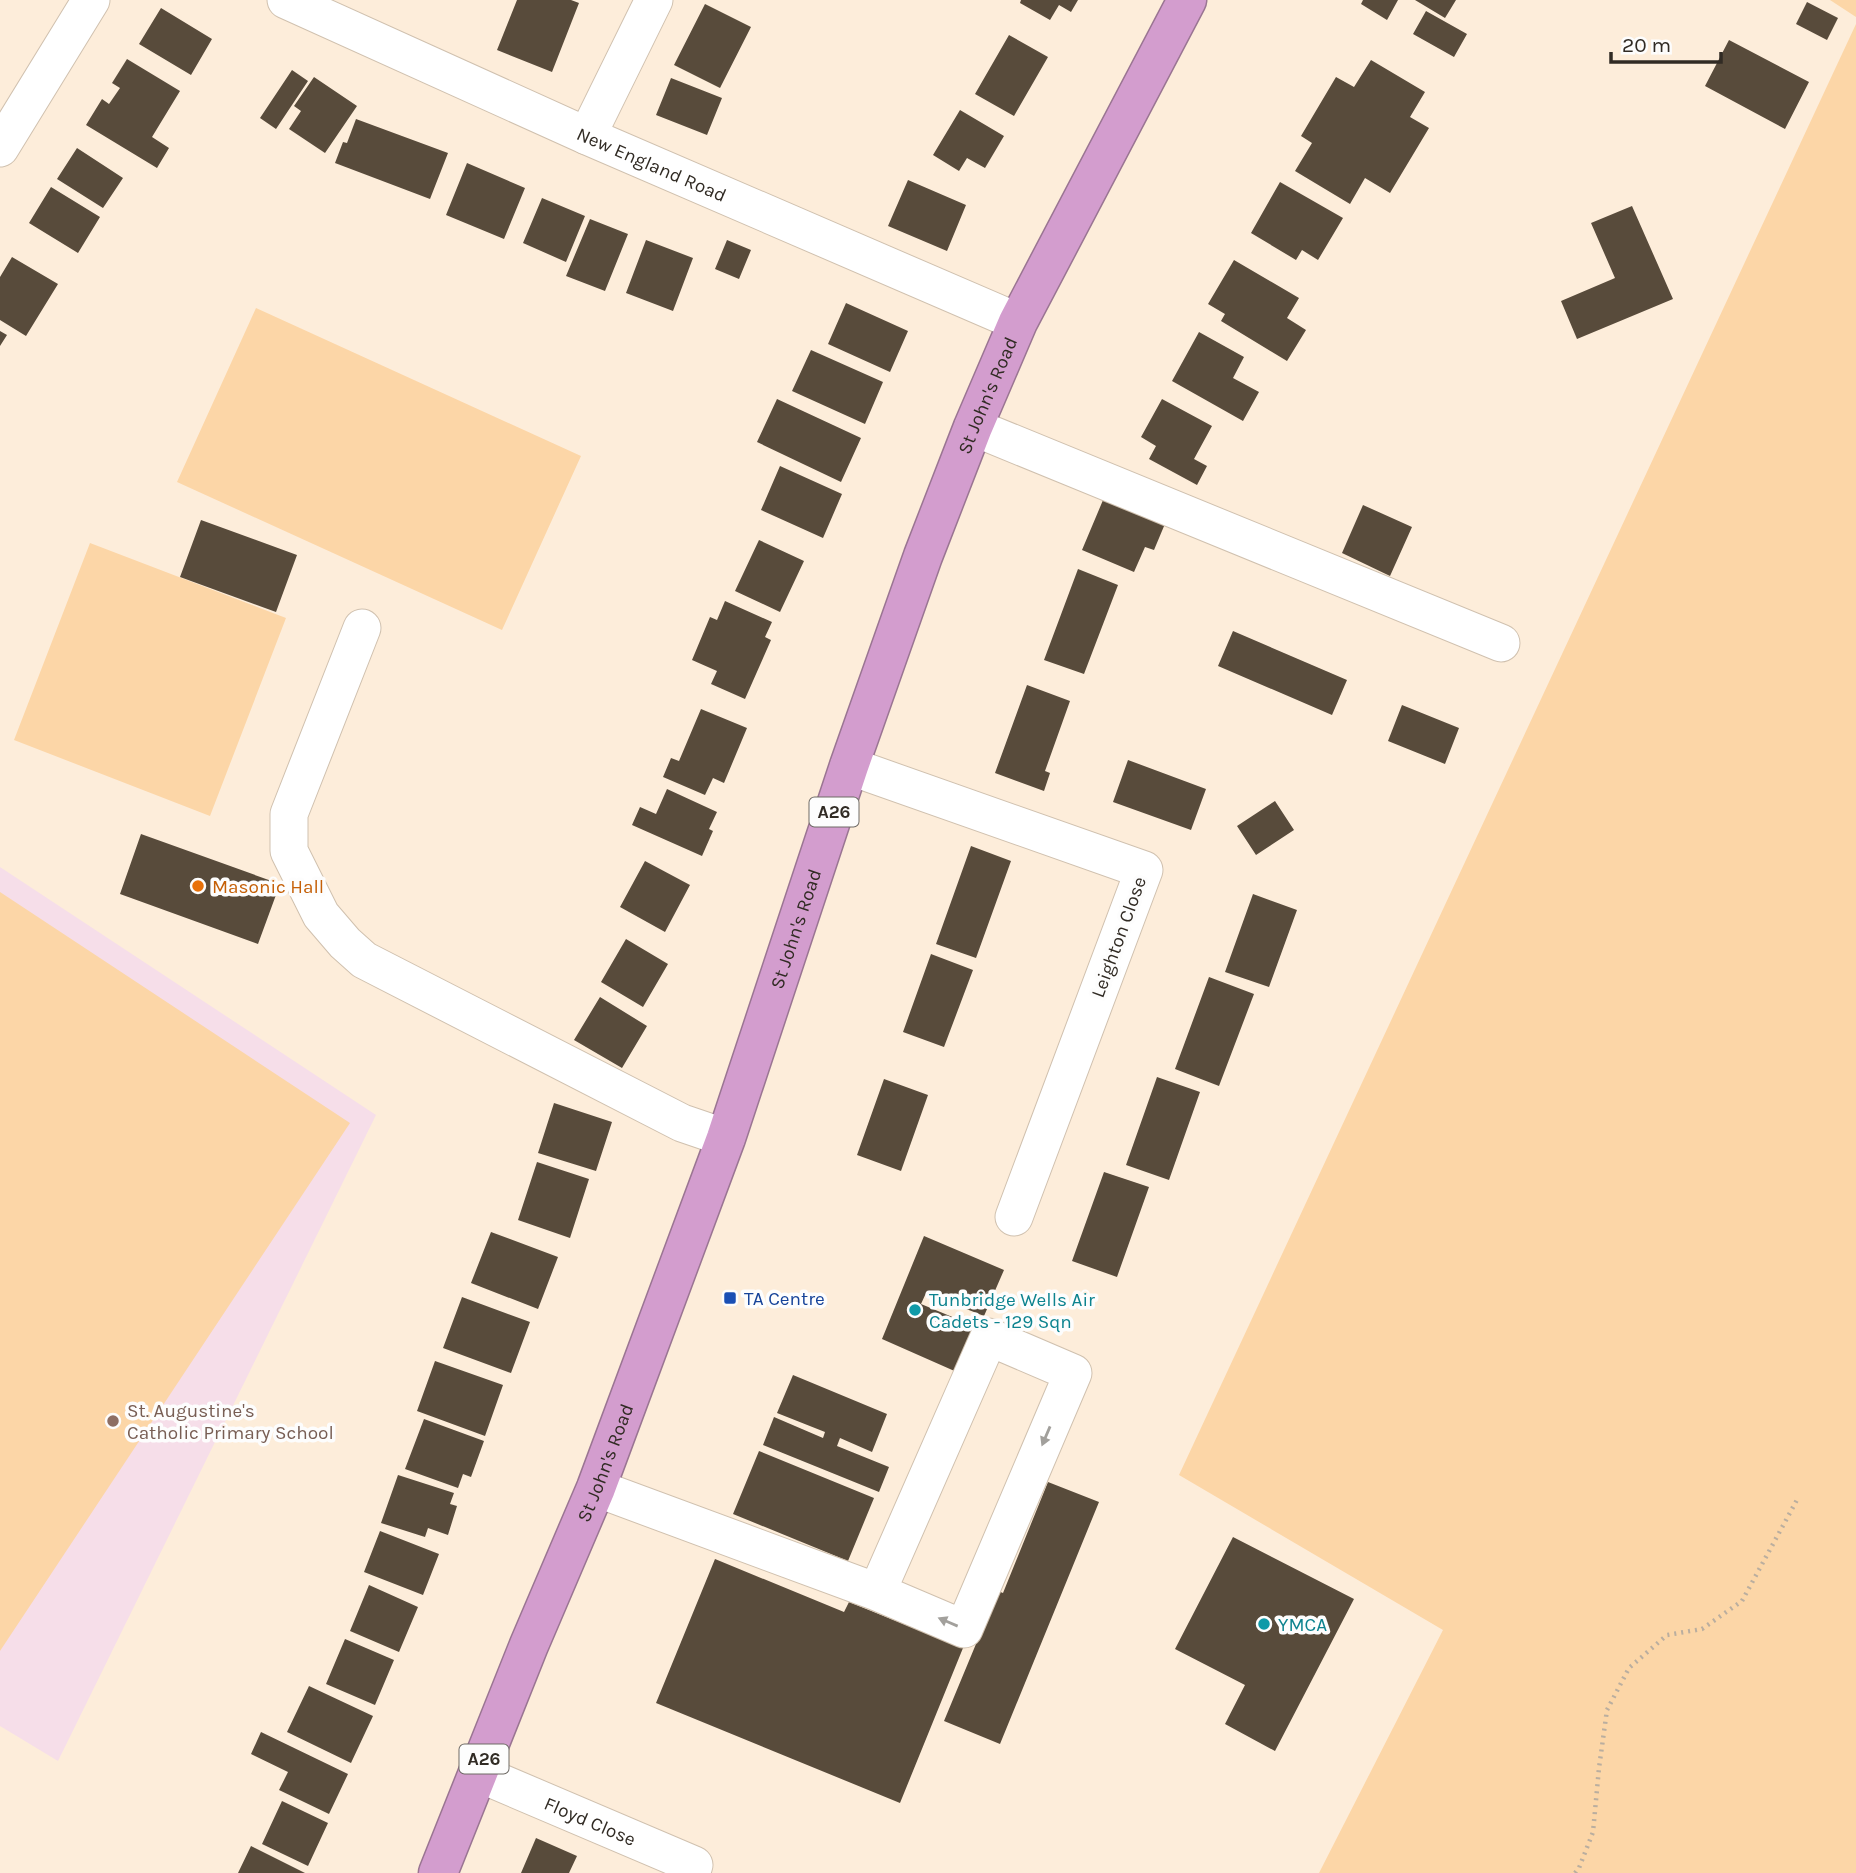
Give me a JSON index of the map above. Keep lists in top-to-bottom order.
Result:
{
  "streets": {
    "highway": ["St John's Road", "A26"],
    "street": ["New England Road", "Leighton Close", "Floyd Close"]
  },
  "crossings": [
    ["New England Road", "St John's Road"],
    ["St John's Road", "Leighton Close"],
    ["St John's Road", "Floyd Close"]
  ],
  "places": {
    "other": [
      "Masonic Hall",
      "Tunbridge Wells Air Cadets - 129 Sqn",
      "St. Augustine's Catholic Primary School",
      "YMCA"
    ],
    "transit": ["TA Centre"]
  },
  "scale_bar": "20 m"
}
